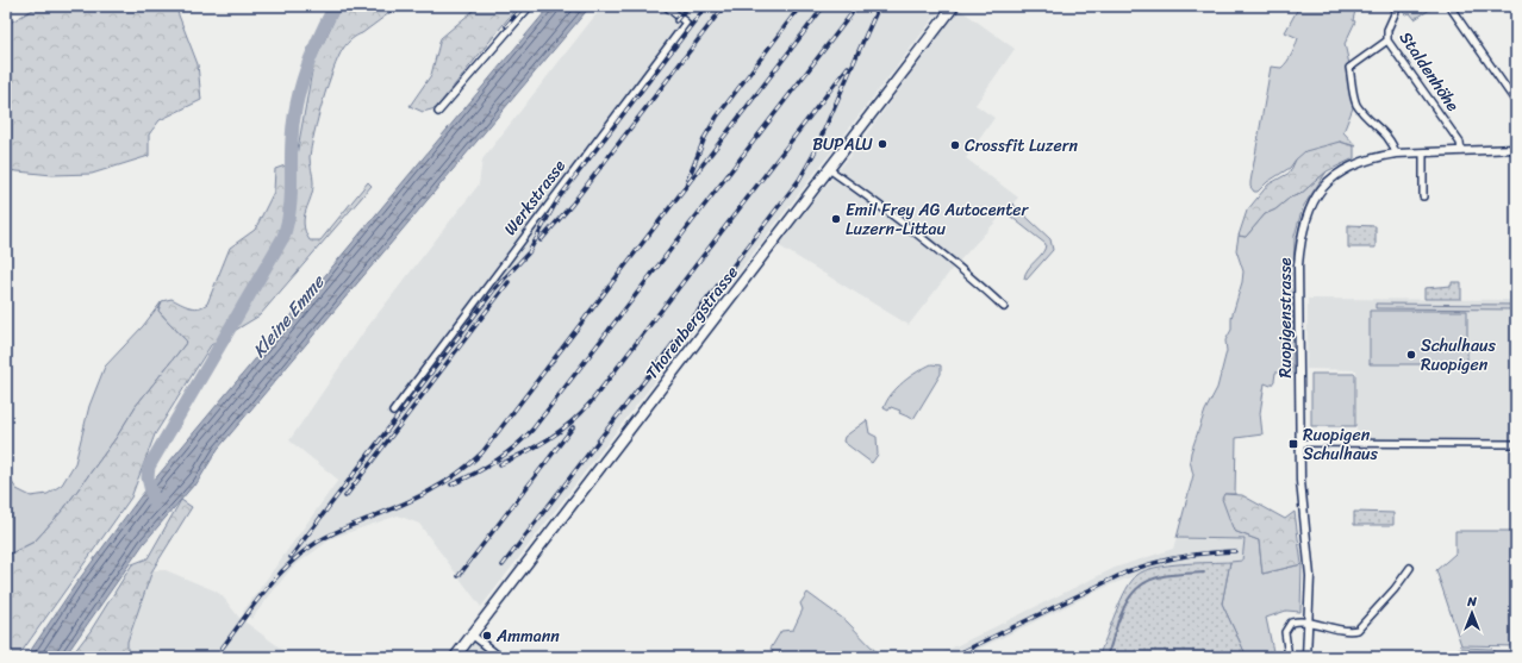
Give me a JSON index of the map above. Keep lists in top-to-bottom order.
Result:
{
  "streets": {
    "main road": ["Thorenbergstrasse"],
    "street": ["Staldenhöhe", "Werkstrasse", "Ruopigenstrasse"]
  },
  "crossings": [
    ["Staldenhöhe", "Ruopigenstrasse"]
  ],
  "water": ["Kleine Emme"],
  "places": {
    "other": [
      "BUPALU",
      "Crossfit Luzern",
      "Emil Frey AG Autocenter Luzern-Littau",
      "Schulhaus Ruopigen",
      "Ammann"
    ],
    "transit": ["Ruopigen Schulhaus"]
  },
  "north": "top"
}
